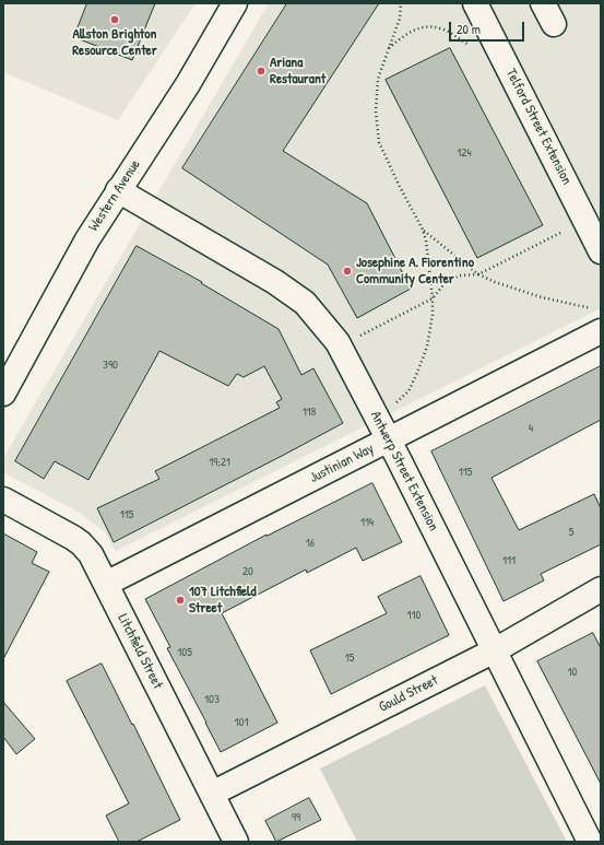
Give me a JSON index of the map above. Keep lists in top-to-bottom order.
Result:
{
  "streets": {
    "street": [
      "Telford Street Extension",
      "Western Avenue",
      "Justinian Way",
      "Antwerp Street Extension",
      "Litchfield Street",
      "Gould Street"
    ]
  },
  "crossings": [
    ["Western Avenue", "Antwerp Street Extension"],
    ["Justinian Way", "Antwerp Street Extension"],
    ["Justinian Way", "Litchfield Street"],
    ["Antwerp Street Extension", "Gould Street"],
    ["Litchfield Street", "Gould Street"]
  ],
  "places": [
    "Allston Brighton Resource Center",
    "Ariana Restaurant",
    "Josephine A. Fiorentino Community Center",
    "107 Litchfield Street"
  ],
  "house_numbers": [
    "124",
    "390",
    "118",
    "4",
    "19;21",
    "115",
    "115",
    "114",
    "5",
    "16",
    "111",
    "20",
    "110",
    "105",
    "15",
    "10",
    "103",
    "101",
    "99"
  ],
  "scale_bar": "20 m"
}
